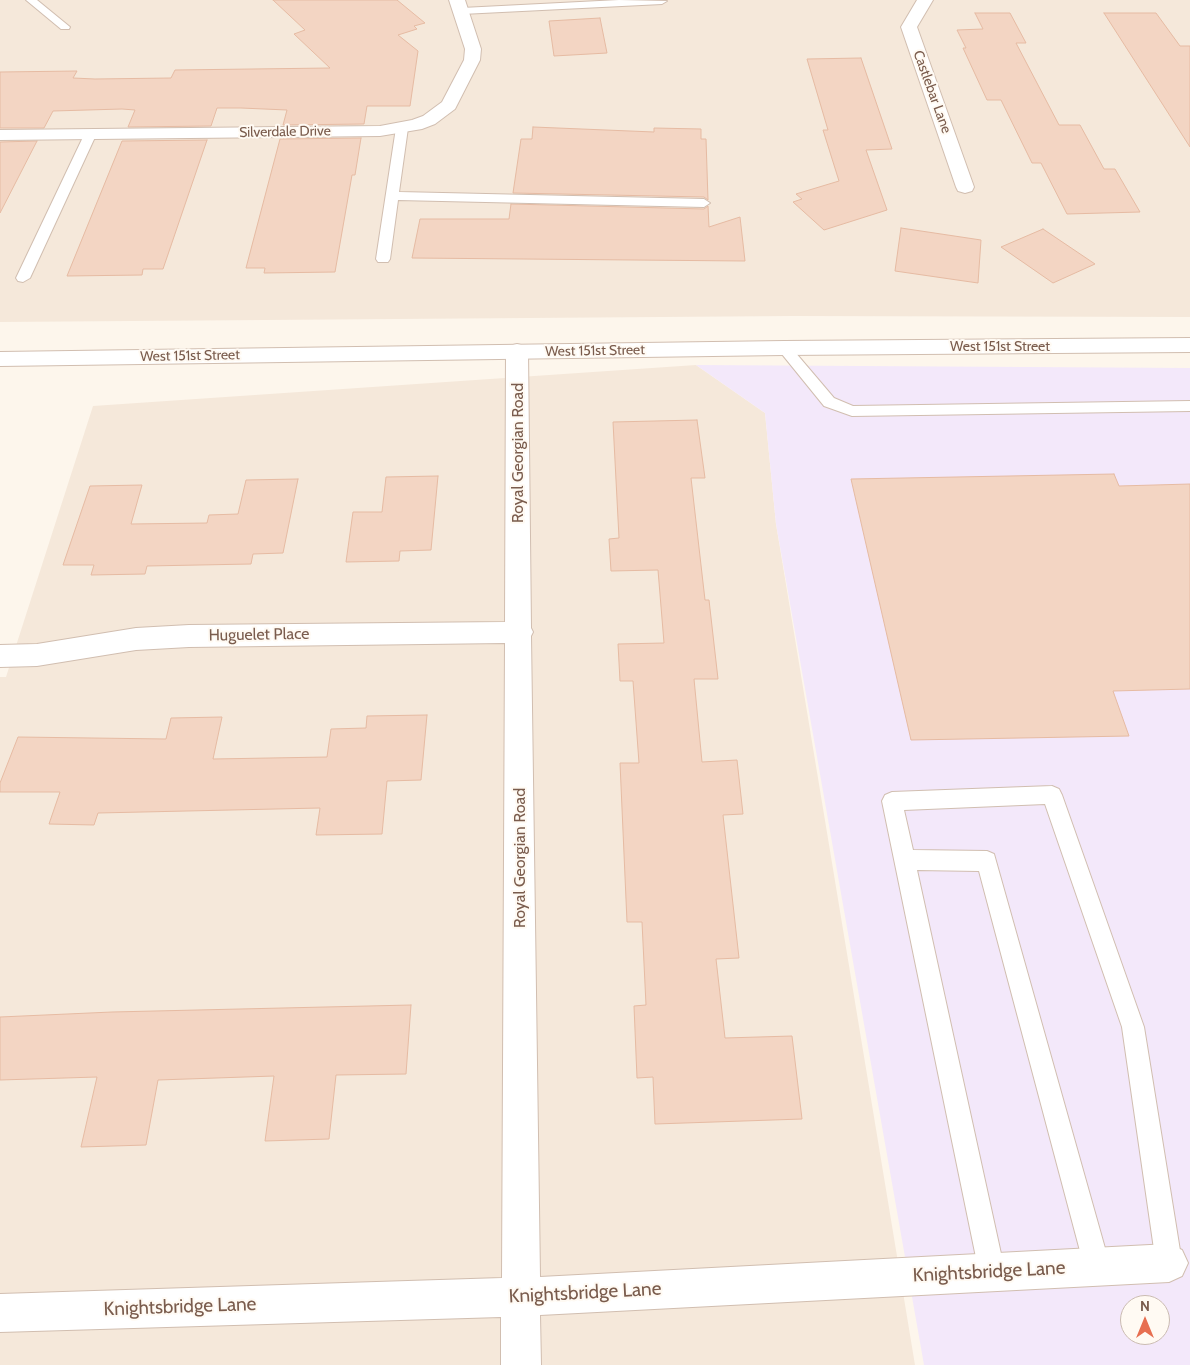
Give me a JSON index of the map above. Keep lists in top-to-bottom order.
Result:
{
  "streets": {
    "street": [
      "Castlebar Lane",
      "Silverdale Drive",
      "West 151st Street",
      "Royal Georgian Road",
      "Huguelet Place",
      "Knightsbridge Lane"
    ]
  },
  "crossings": [
    ["West 151st Street", "Royal Georgian Road"],
    ["Royal Georgian Road", "Huguelet Place"],
    ["Royal Georgian Road", "Knightsbridge Lane"]
  ],
  "north": "top"
}
